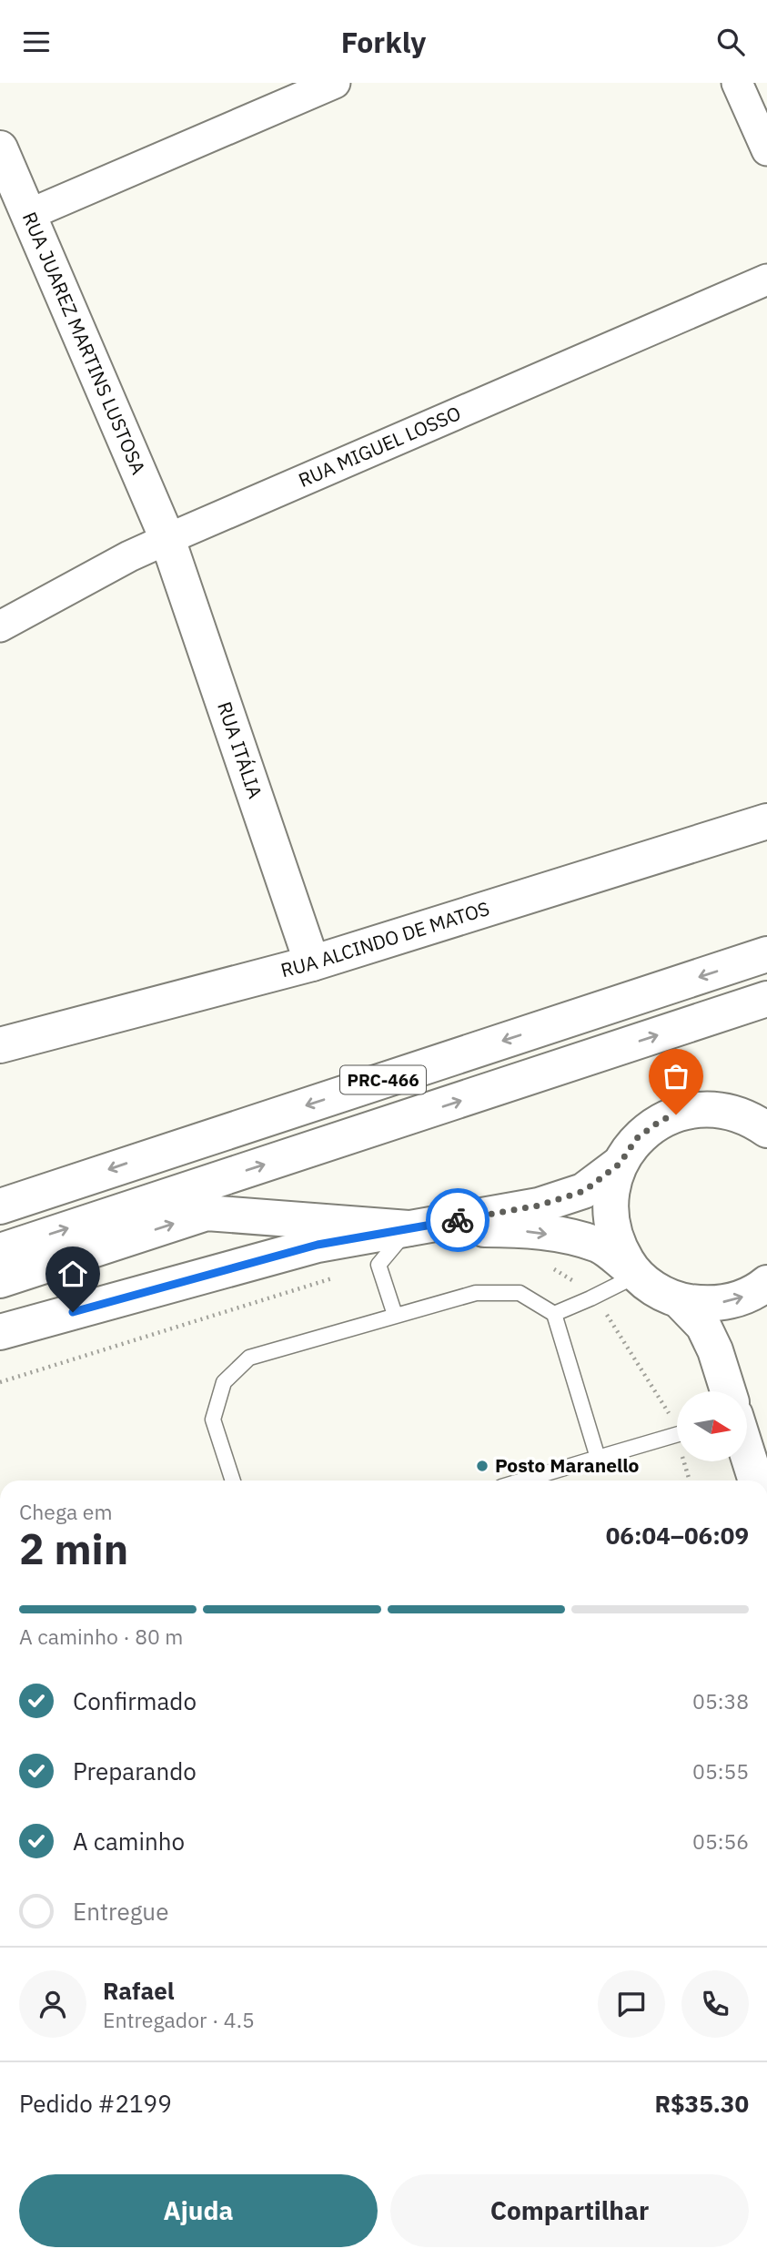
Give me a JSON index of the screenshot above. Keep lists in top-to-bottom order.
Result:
{
  "streets": {
    "main road": [
      "RUA JUAREZ MARTINS LUSTOSA",
      "RUA ITÁLIA",
      "RUA ALCINDO DE MATOS",
      "PRC-466"
    ],
    "street": ["RUA MIGUEL LOSSO"]
  },
  "crossings": [
    ["RUA JUAREZ MARTINS LUSTOSA", "RUA MIGUEL LOSSO"],
    ["RUA JUAREZ MARTINS LUSTOSA", "RUA ITÁLIA"],
    ["RUA MIGUEL LOSSO", "RUA ITÁLIA"],
    ["RUA ITÁLIA", "RUA ALCINDO DE MATOS"]
  ],
  "places": ["Posto Maranello"],
  "north": "right",
  "page": {
    "header": "Forkly",
    "heading": ["2 min", "Chega em", "06:04–06:09"],
    "panel": [
      "Rafael",
      "Entregador · 4.5",
      "Pedido #2199",
      "R$35.30"
    ],
    "bar": "A caminho · 80 m",
    "list": [
      ["Confirmado", "05:38"],
      ["Preparando", "05:55"],
      ["A caminho", "05:56"],
      "Entregue"
    ],
    "buttons": ["Ajuda", "Compartilhar"]
  }
}
